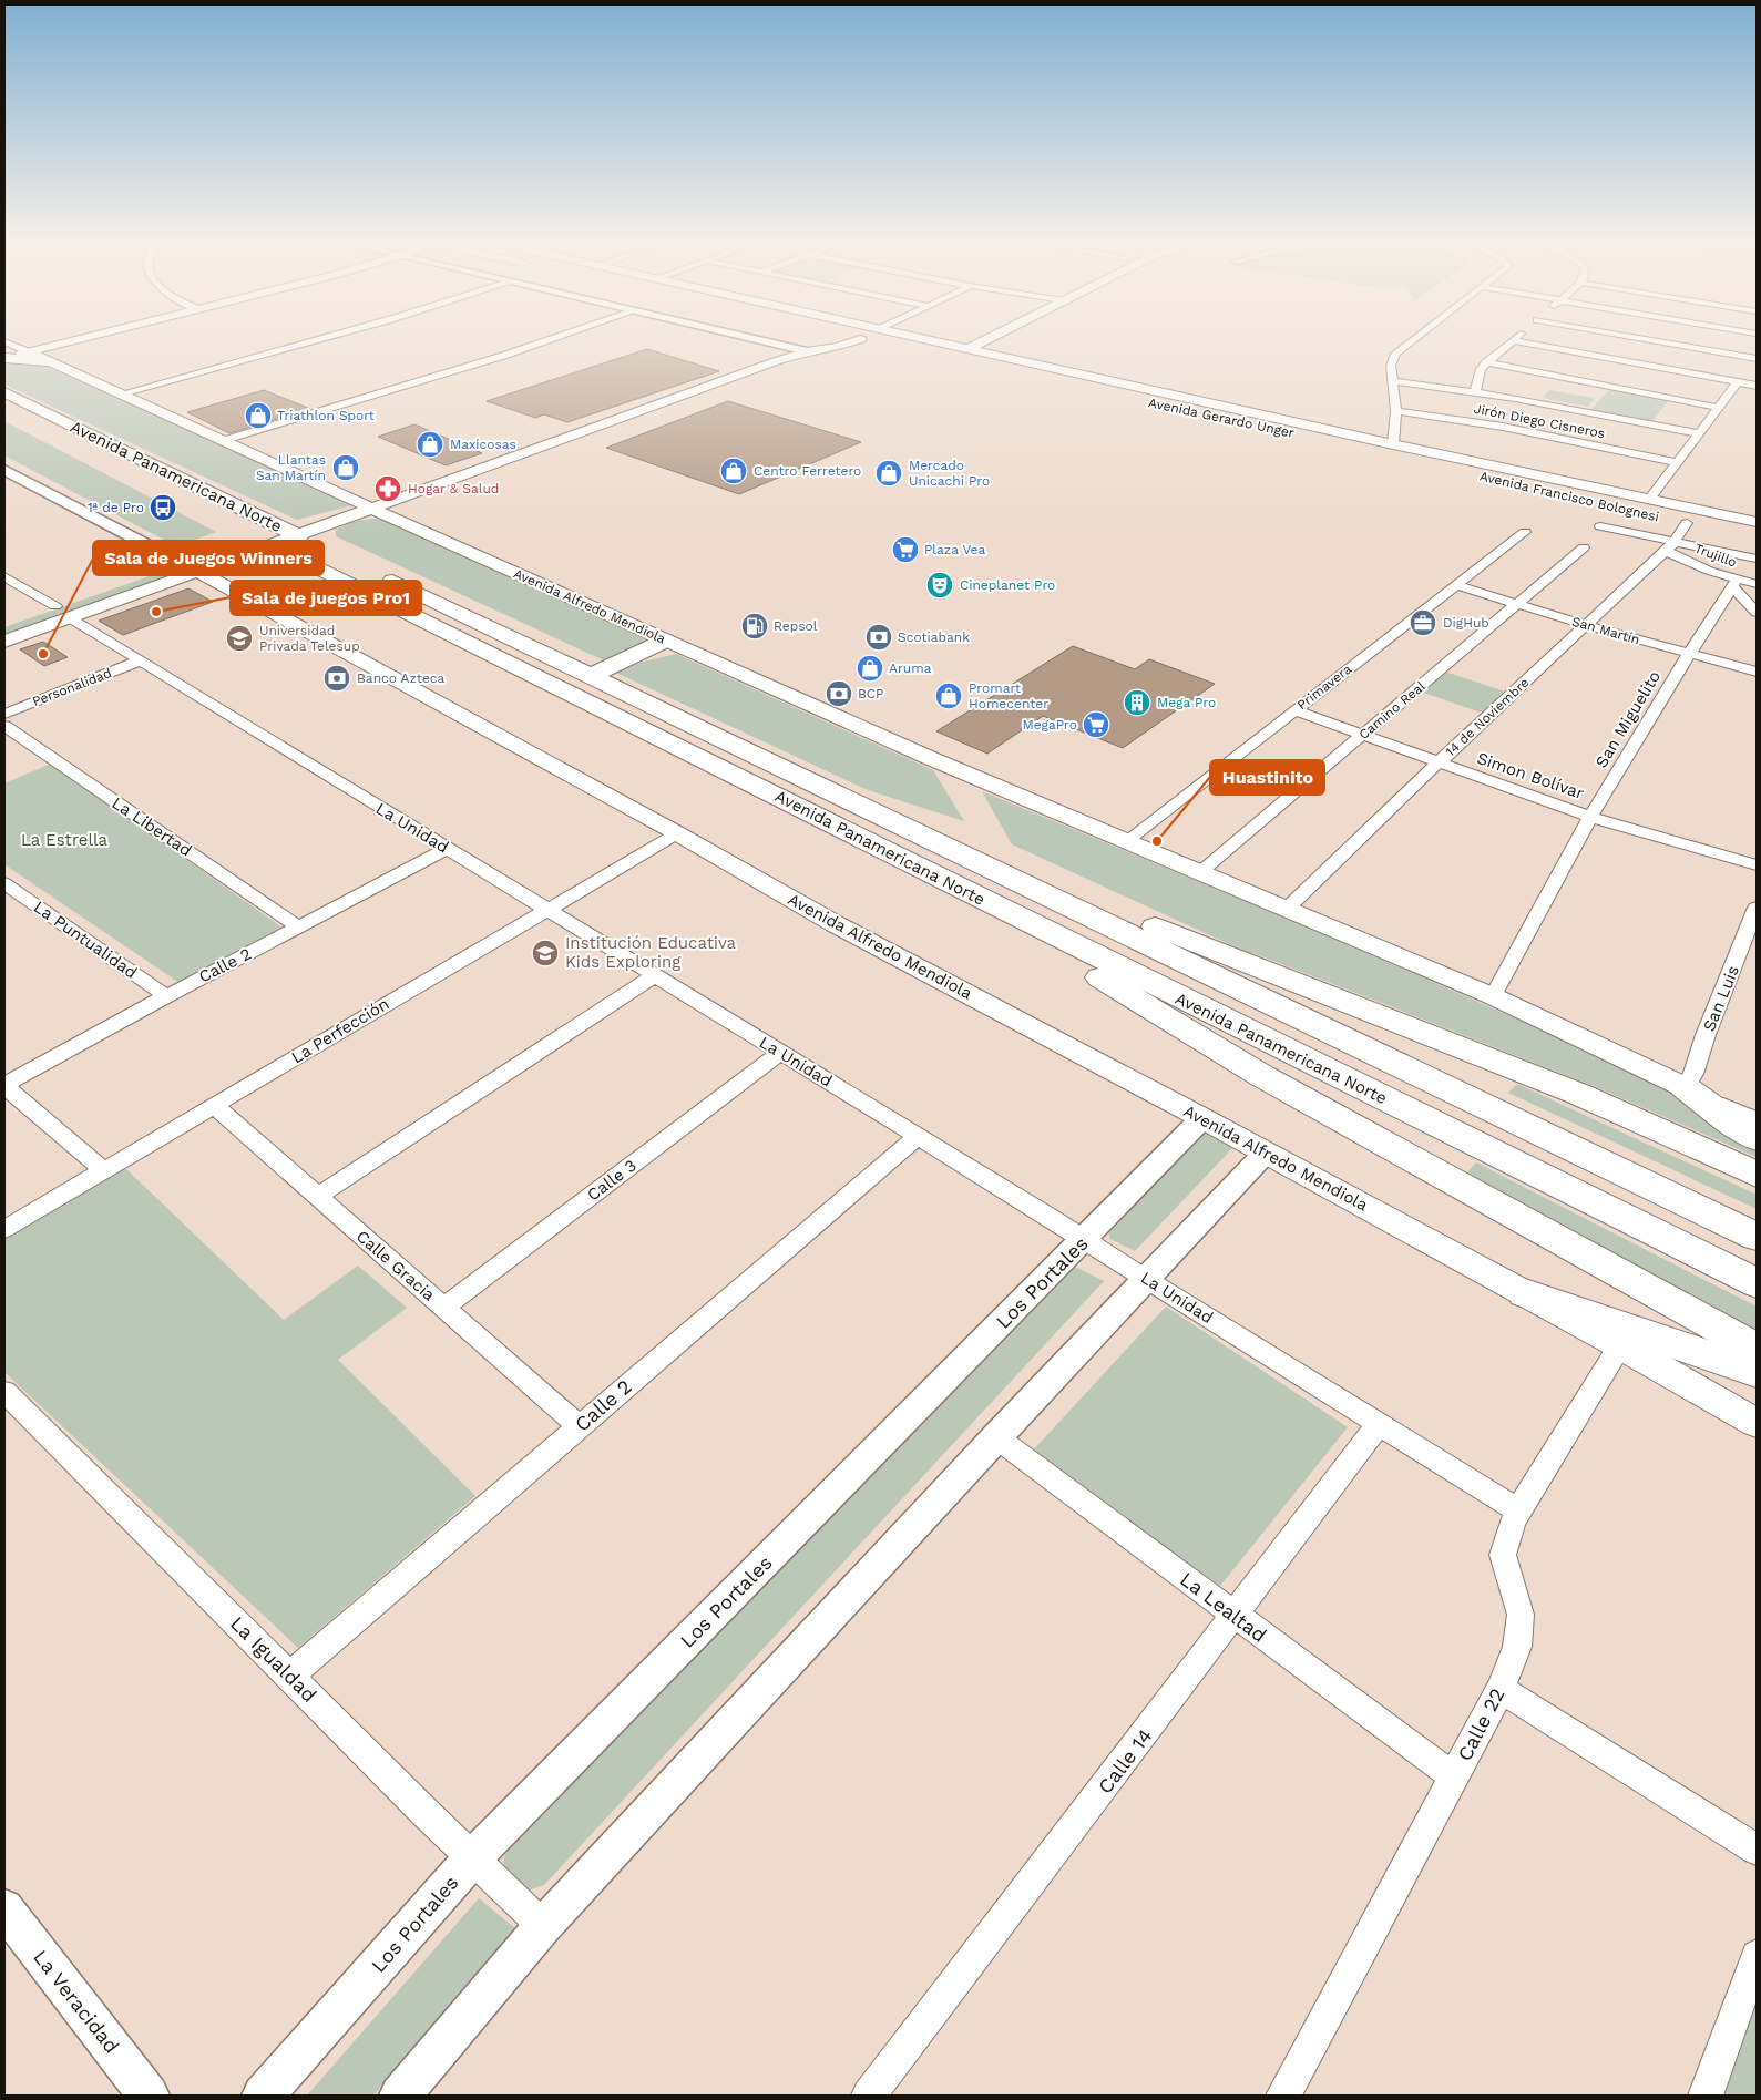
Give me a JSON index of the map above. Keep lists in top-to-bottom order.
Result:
{
  "streets": {
    "highway": ["Avenida Panamericana Norte"],
    "main road": ["Avenida Gerardo Unger", "Avenida Francisco Bolognesi", "Avenida Alfredo Mendiola"],
    "street": [
      "Jirón Diego Cisneros",
      "Trujillo",
      "San Martín",
      "Personalidad",
      "Primavera",
      "Camino Real",
      "14 de Noviembre",
      "San Miguelito",
      "Simon Bolívar",
      "La Libertad",
      "La Unidad",
      "La Puntualidad",
      "Calle 2",
      "San Luis",
      "La Perfección",
      "Calle 3",
      "Calle Gracia",
      "Los Portales",
      "La Lealtad",
      "La Igualdad",
      "Calle 22",
      "Calle 14",
      "La Veracidad"
    ]
  },
  "crossings": [
    ["Avenida Gerardo Unger", "Avenida Francisco Bolognesi"],
    ["Trujillo", "14 de Noviembre"],
    ["Trujillo", "San Miguelito"],
    ["Avenida Alfredo Mendiola", "Primavera"],
    ["Avenida Alfredo Mendiola", "Camino Real"],
    ["Avenida Alfredo Mendiola", "14 de Noviembre"],
    ["Avenida Alfredo Mendiola", "San Miguelito"],
    ["Avenida Alfredo Mendiola", "San Luis"],
    ["Avenida Alfredo Mendiola", "La Perfección"],
    ["Avenida Alfredo Mendiola", "Los Portales"],
    ["Avenida Alfredo Mendiola", "Calle 22"],
    ["San Martín", "Primavera"],
    ["San Martín", "Camino Real"],
    ["San Martín", "14 de Noviembre"],
    ["San Martín", "San Miguelito"],
    ["Personalidad", "La Unidad"],
    ["Primavera", "Simon Bolívar"],
    ["Camino Real", "Simon Bolívar"],
    ["14 de Noviembre", "Simon Bolívar"],
    ["San Miguelito", "Simon Bolívar"],
    ["La Libertad", "Calle 2"],
    ["La Unidad", "Calle 2"],
    ["La Unidad", "La Perfección"],
    ["La Unidad", "Calle 3"],
    ["La Unidad", "Los Portales"],
    ["La Unidad", "Calle 22"],
    ["La Unidad", "Calle 14"],
    ["La Puntualidad", "Calle 2"],
    ["Calle 2", "Calle Gracia"],
    ["Calle 2", "La Igualdad"],
    ["La Perfección", "Calle Gracia"],
    ["Calle 3", "Calle Gracia"],
    ["Los Portales", "La Igualdad"],
    ["La Lealtad", "Calle 22"],
    ["La Lealtad", "Calle 14"]
  ],
  "parks": ["La Estrella"],
  "places": {
    "shop": [
      "Triathlon Sport",
      "Maxicosas",
      "Llantas San Martín",
      "Centro Ferretero",
      "Mercado Unicachi Pro",
      "Aruma",
      "Promart Homecenter"
    ],
    "pharmacy": ["Hogar & Salud"],
    "bus stop": ["1ª de Pro"],
    "supermarket": ["Plaza Vea", "MegaPro"],
    "theatre": ["Cineplanet Pro"],
    "other": ["Sala de juegos Pro1", "Sala de Juegos Winners", "Huastinito"],
    "office": ["DigHub"],
    "fuel station": ["Repsol"],
    "bank": ["Scotiabank", "Banco Azteca", "BCP"],
    "school or university": ["Universidad Privada Telesup", "Institución Educativa Kids Exploring"],
    "building": ["Mega Pro"]
  }
}
